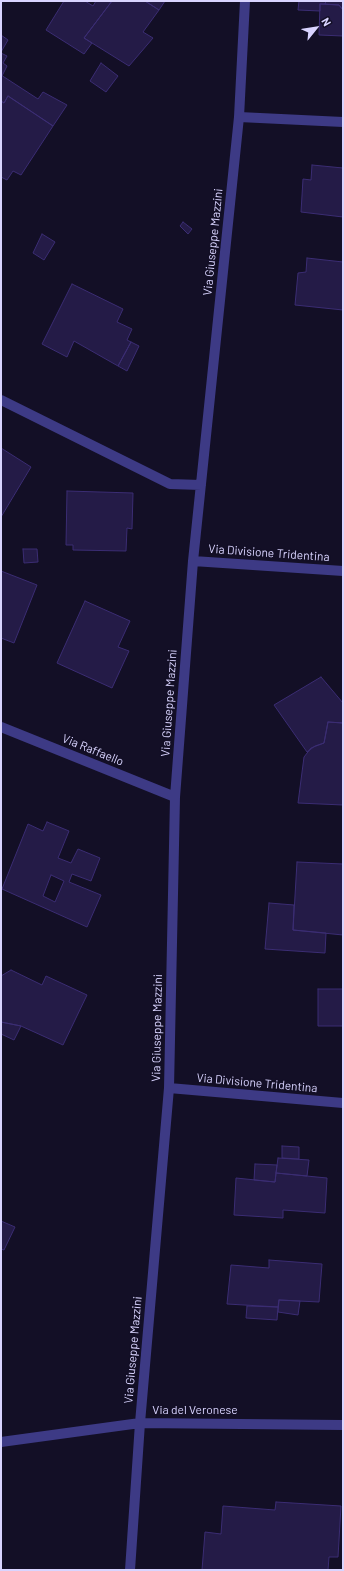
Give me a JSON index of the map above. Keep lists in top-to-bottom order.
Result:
{
  "streets": {
    "street": [
      "Via Giuseppe Mazzini",
      "Via Divisione Tridentina",
      "Via Raffaello",
      "Via del Veronese"
    ]
  },
  "crossings": [
    ["Via Giuseppe Mazzini", "Via Divisione Tridentina"],
    ["Via Giuseppe Mazzini", "Via Raffaello"],
    ["Via Giuseppe Mazzini", "Via del Veronese"]
  ],
  "north": "top right"
}
